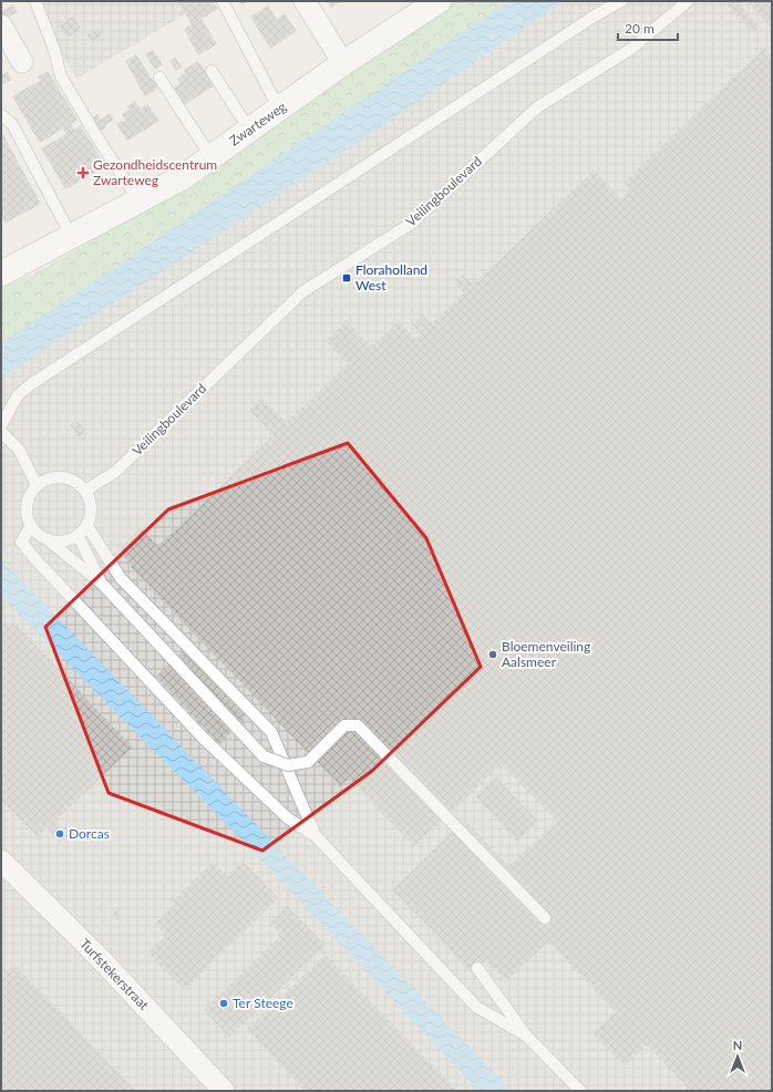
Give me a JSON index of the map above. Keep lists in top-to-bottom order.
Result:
{
  "streets": {
    "street": ["Zwarteweg", "Turfstekerstraat"],
    "lane": ["Veilingboulevard"]
  },
  "places": {
    "health": ["Gezondheidscentrum Zwarteweg"],
    "transit": ["Floraholland West"],
    "other": ["Bloemenveiling Aalsmeer", "Dorcas", "Ter Steege"]
  },
  "scale_bar": "20 m",
  "north": "top"
}
